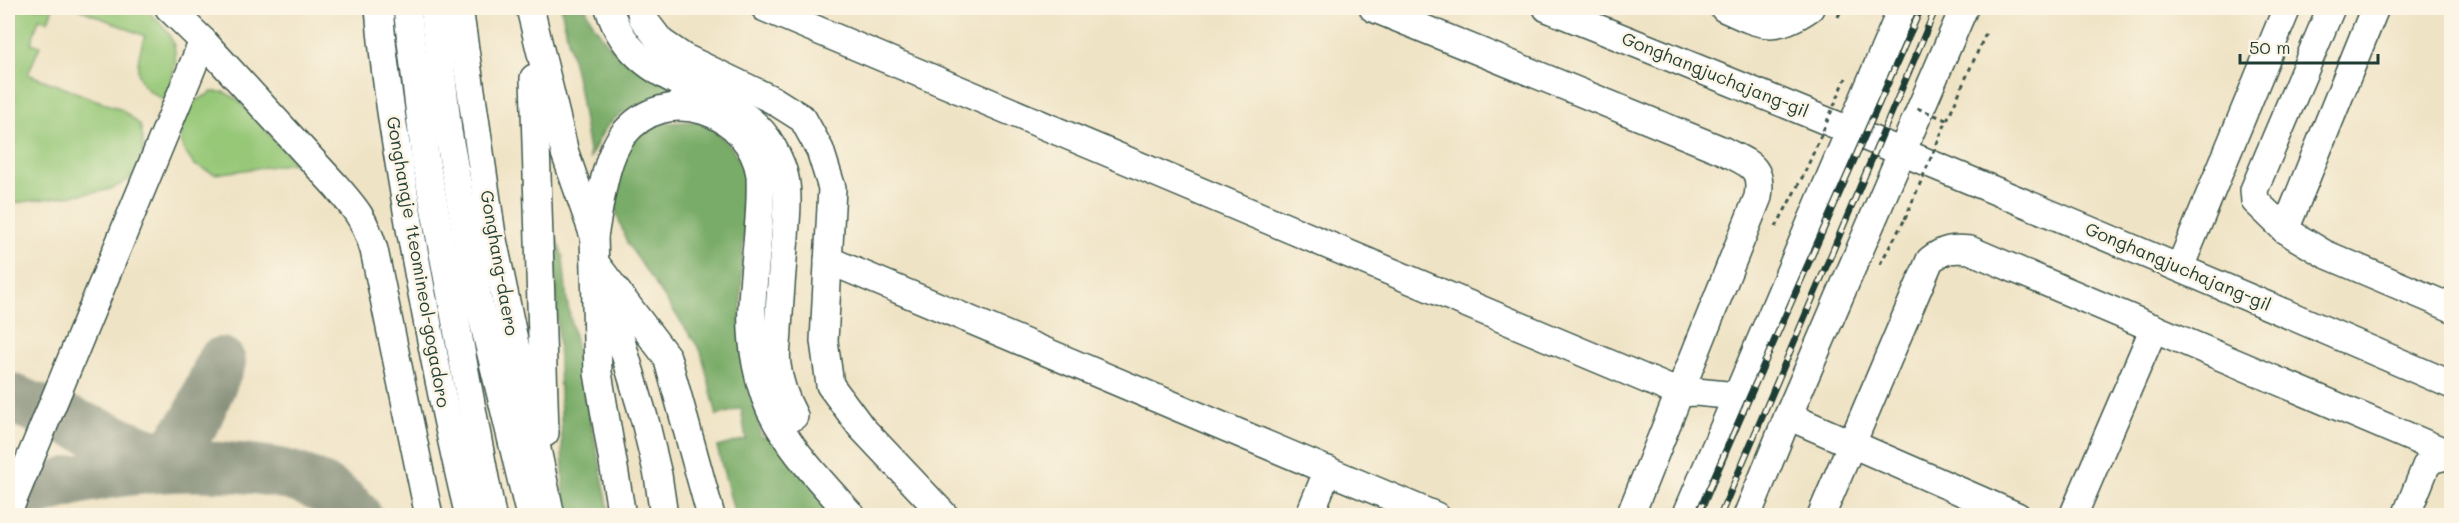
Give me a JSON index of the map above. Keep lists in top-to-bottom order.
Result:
{
  "streets": {
    "street": ["Gonghangjuchajang-gil", "Gonghangje 1teomineol-gogadoro", "Gonghang-daero"]
  },
  "scale_bar": "50 m"
}
